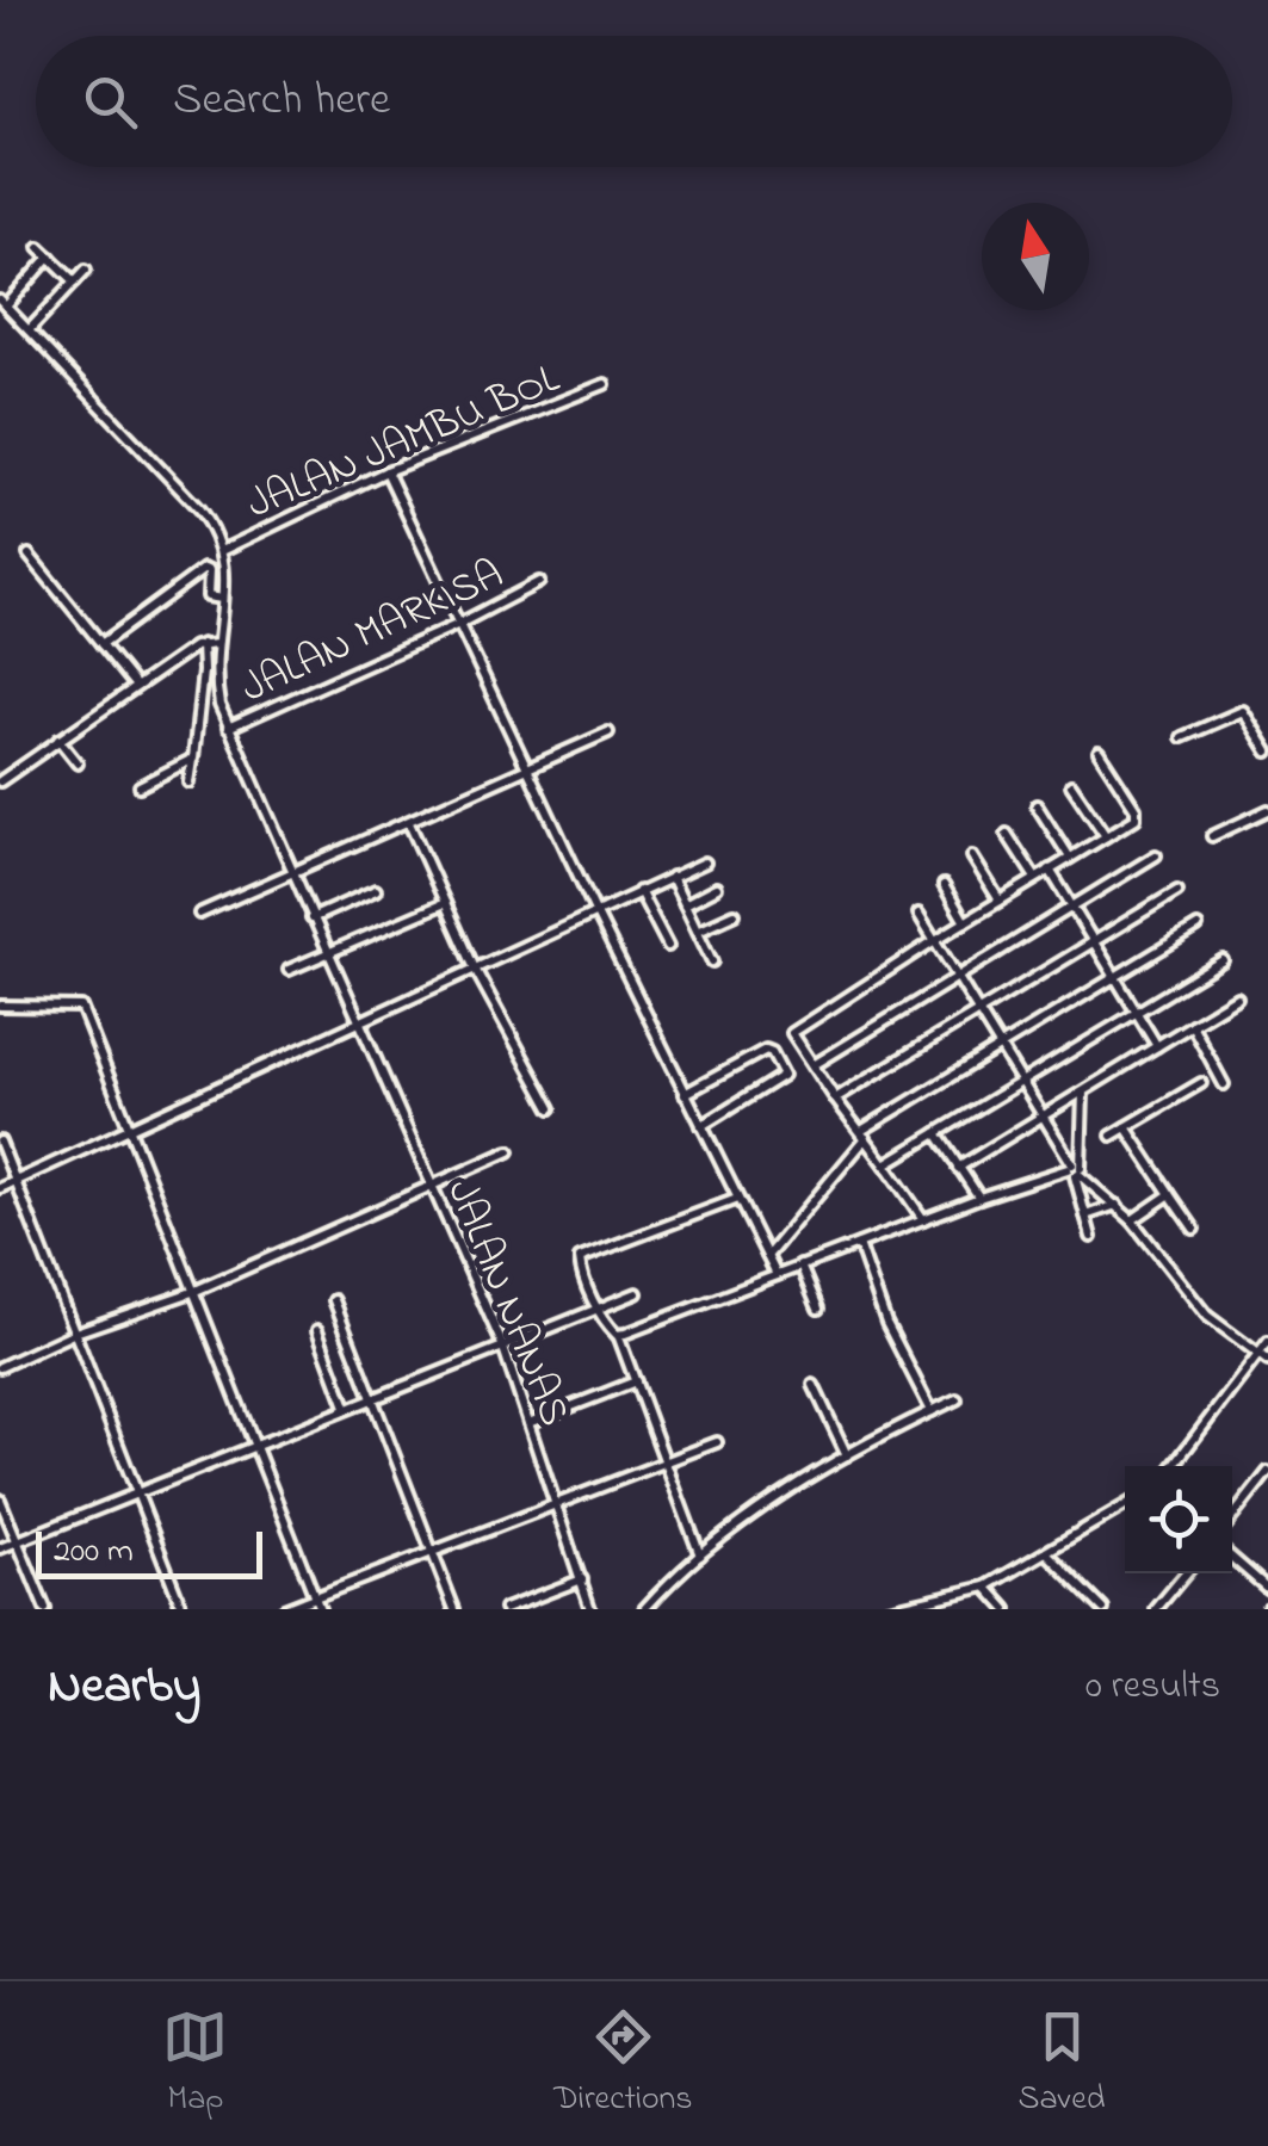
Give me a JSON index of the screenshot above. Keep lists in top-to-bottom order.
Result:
{
  "streets": {
    "street": ["JALAN JAMBU BOL", "JALAN MARKISA", "JALAN NANAS"]
  },
  "crossings": [
    ["JALAN MARKISA", "JALAN NANAS"]
  ],
  "scale_bar": "200 m",
  "north": "top",
  "page": {
    "search": "Search here",
    "scale": "200 m",
    "heading": ["Nearby", "0 results"],
    "nav": ["Map", "Directions", "Saved"]
  }
}
